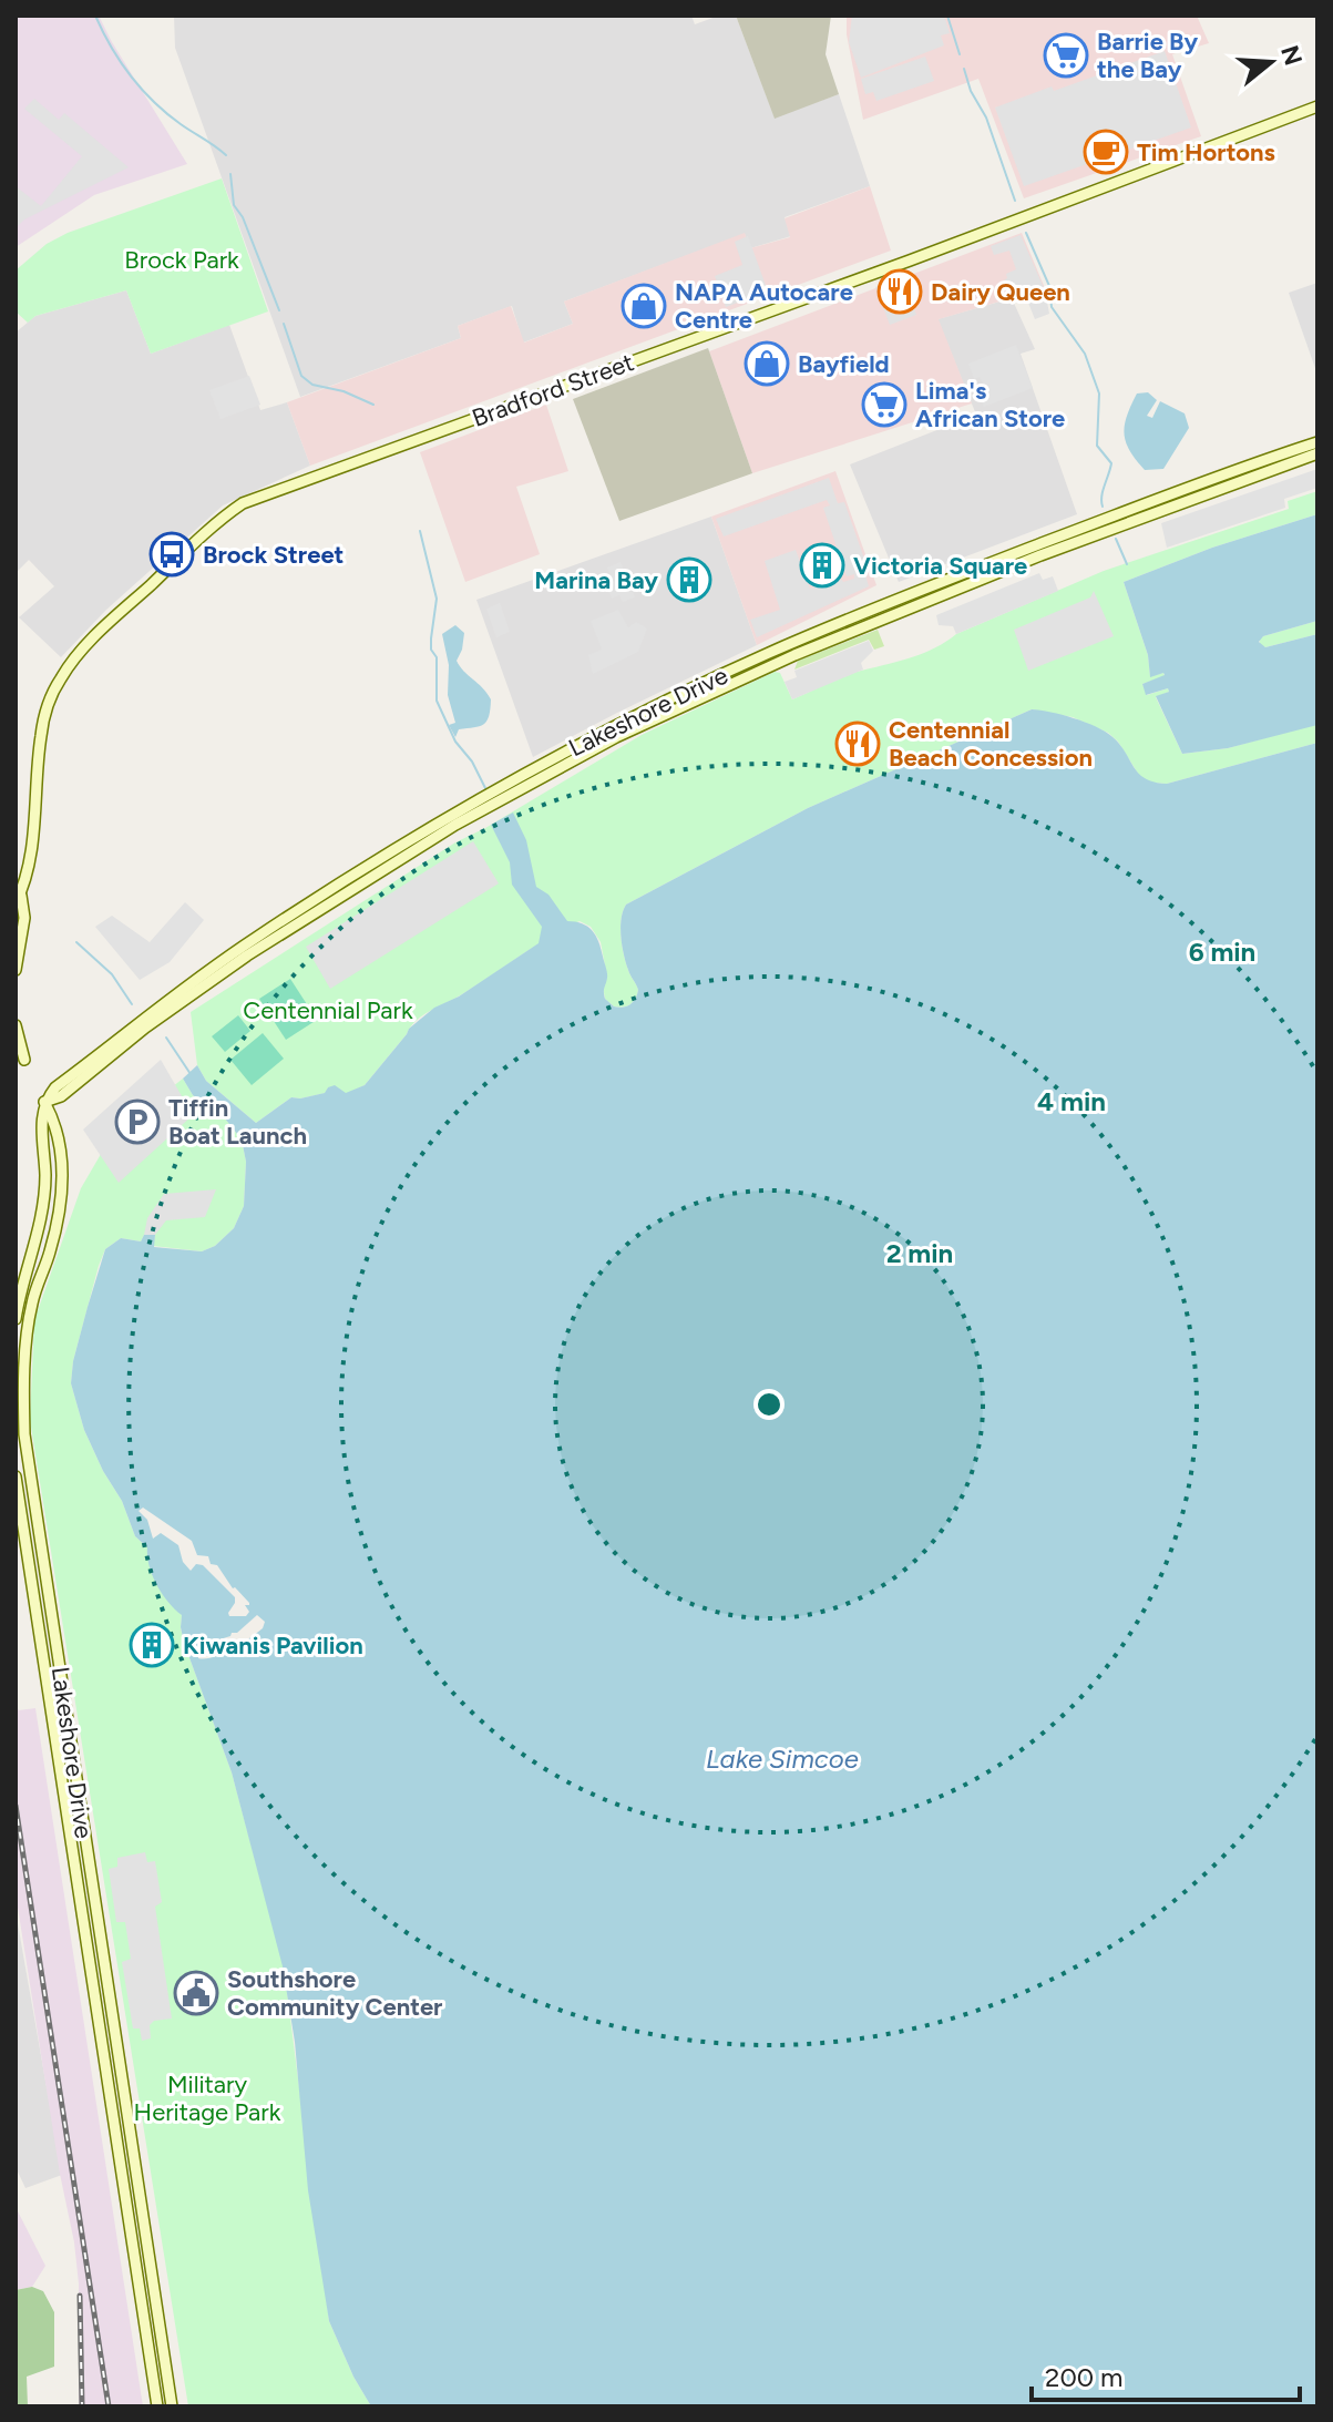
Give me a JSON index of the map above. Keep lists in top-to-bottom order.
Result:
{
  "streets": {
    "main road": ["Bradford Street", "Lakeshore Drive"]
  },
  "water": ["Lake Simcoe"],
  "parks": ["Brock Park", "Centennial Park", "Military Heritage Park"],
  "places": {
    "supermarket": ["Barrie By the Bay", "Lima's African Store"],
    "cafe": ["Tim Hortons"],
    "restaurant": ["Dairy Queen", "Centennial Beach Concession"],
    "shop": ["NAPA Autocare Centre", "Bayfield"],
    "bus stop": ["Brock Street"],
    "building": ["Victoria Square", "Marina Bay", "Kiwanis Pavilion"],
    "parking": ["Tiffin Boat Launch"],
    "public building": ["Southshore Community Center"]
  },
  "scale_bar": "200 m",
  "north": "right",
  "rings": ["6 min", "4 min", "2 min"]
}
